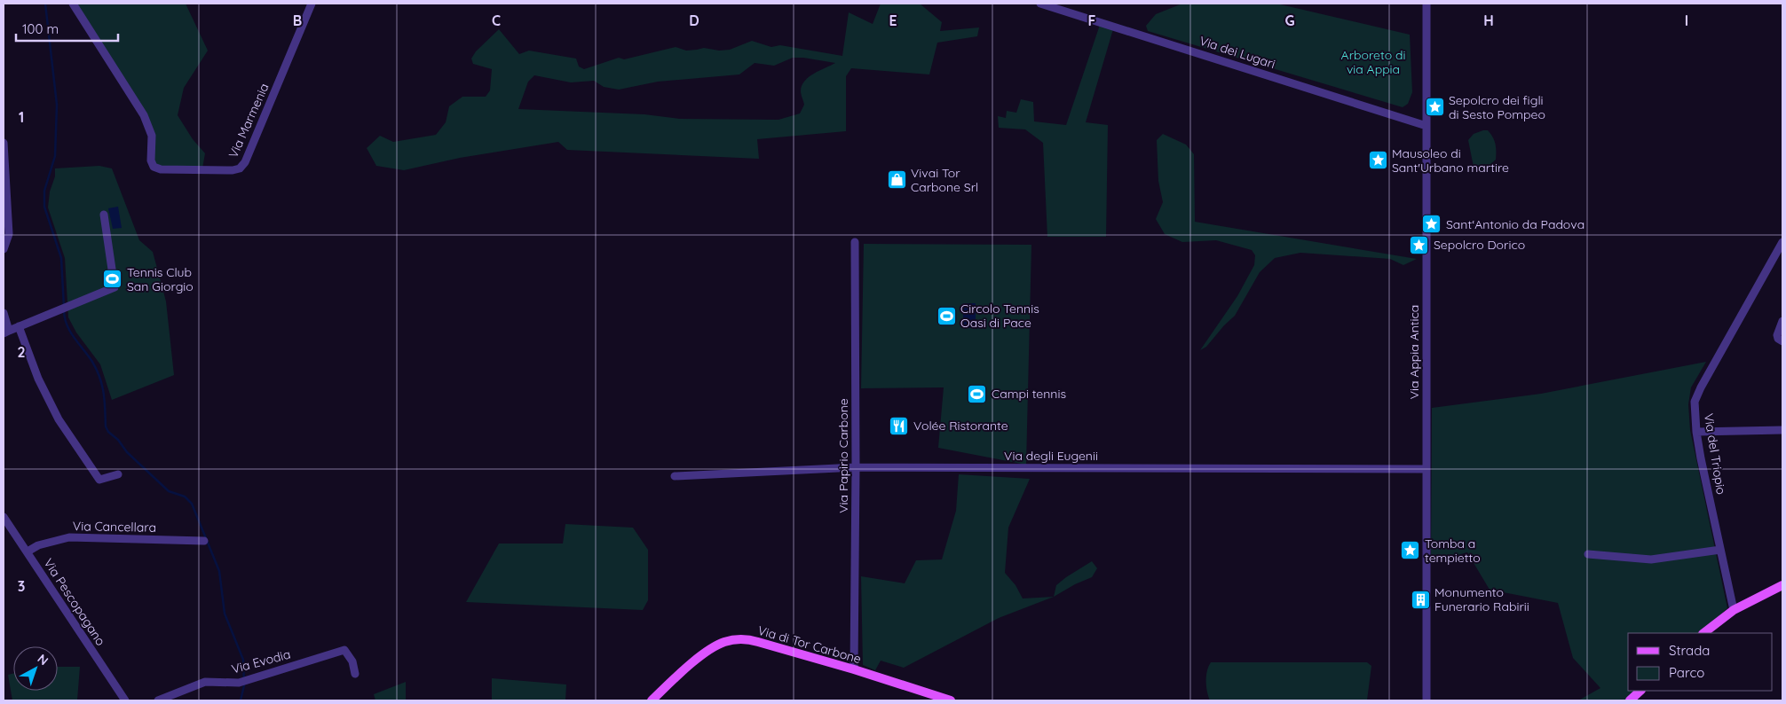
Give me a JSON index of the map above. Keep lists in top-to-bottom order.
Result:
{
  "streets": {
    "main road": ["Via di Tor Carbone"],
    "street": [
      "Via dei Lugari",
      "Via Marmenia",
      "Via Appia Antica",
      "Via del Triopio",
      "Via Papirio Carbone",
      "Via degli Eugenii",
      "Via Cancellara",
      "Via Pescopagano",
      "Via Evodia"
    ]
  },
  "crossings": [
    ["Via dei Lugari", "Via Appia Antica"],
    ["Via Appia Antica", "Via degli Eugenii"],
    ["Via Papirio Carbone", "Via degli Eugenii"],
    ["Via Papirio Carbone", "Via di Tor Carbone"],
    ["Via Cancellara", "Via Pescopagano"]
  ],
  "parks": ["Arboreto di via Appia"],
  "places": {
    "place": [
      "Sepolcro dei figli di Sesto Pompeo",
      "Mausoleo di Sant'Urbano martire",
      "Sant‘Antonio da Padova",
      "Sepolcro Dorico",
      "Tomba a tempietto"
    ],
    "shop": ["Vivai Tor Carbone Srl"],
    "sports": ["Tennis Club San Giorgio", "Circolo Tennis Oasi di Pace", "Campi tennis"],
    "restaurant": ["Volée Ristorante"],
    "building": ["Monumento Funerario Rabirii"]
  },
  "legend": ["Strada", "Parco"],
  "scale_bar": "100 m",
  "north": "top right",
  "grid": {
    "columns": [
      "B",
      "C",
      "D",
      "E",
      "F",
      "G",
      "H",
      "I"
    ],
    "rows": ["1", "2", "3"]
  }
}
